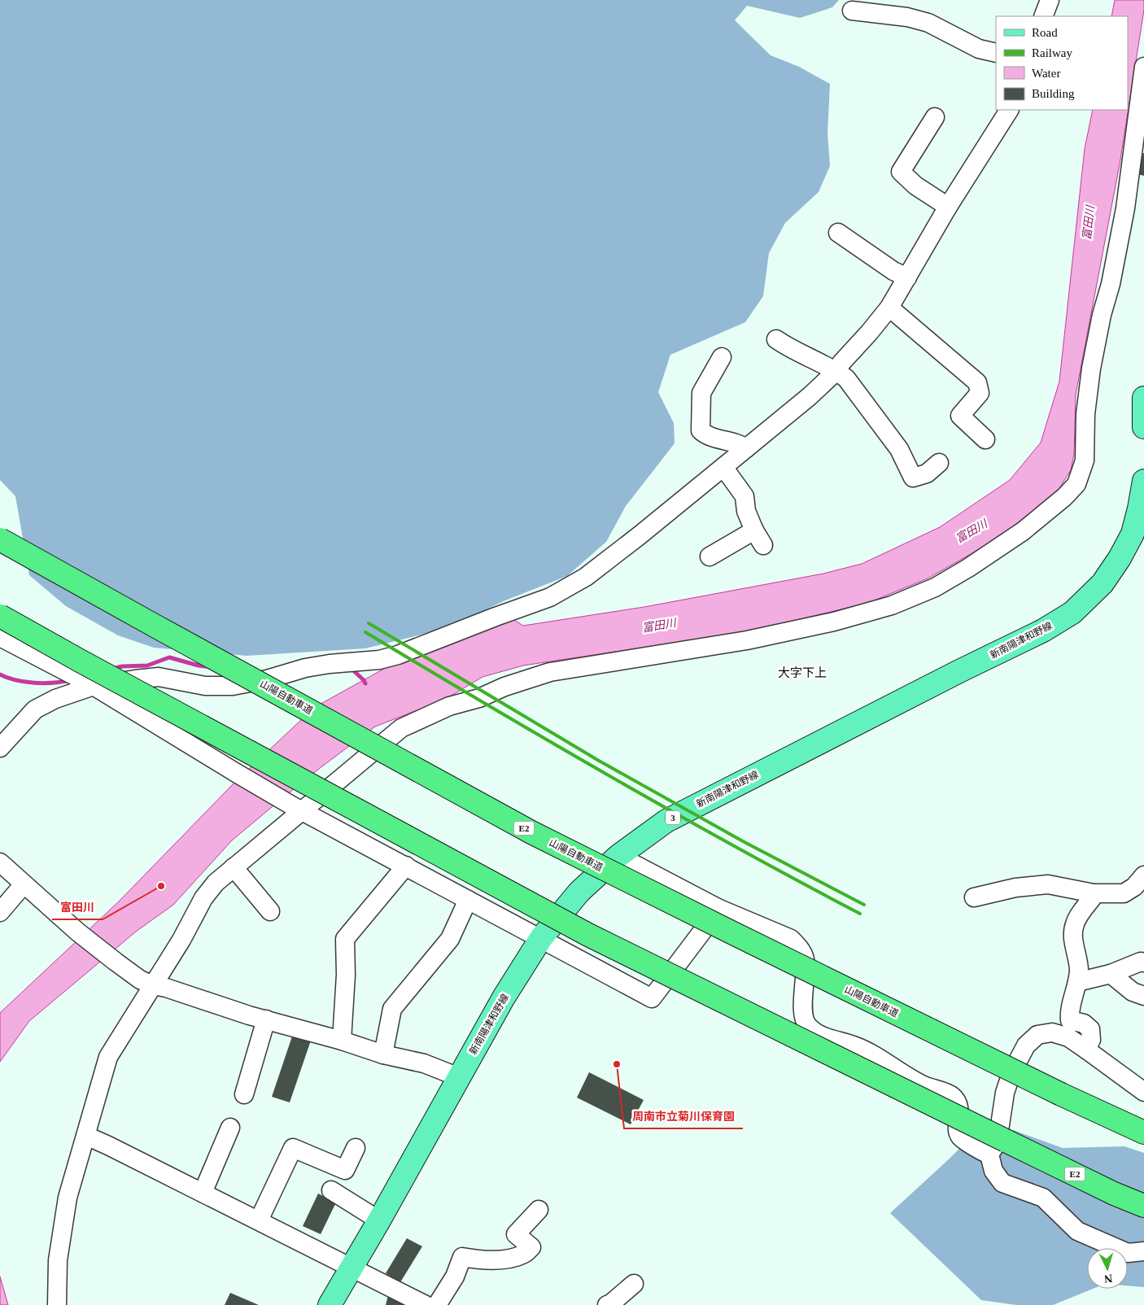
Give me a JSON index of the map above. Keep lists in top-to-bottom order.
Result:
{
  "streets": {
    "highway": ["山陽自動車道", "E2"],
    "main road": ["新南陽津和野線", "3"]
  },
  "districts": ["大字下上"],
  "water": ["富田川"],
  "places": ["富田川", "周南市立菊川保育園"],
  "legend": [
    "Road",
    "Railway",
    "Water",
    "Building"
  ],
  "north": "bottom"
}
